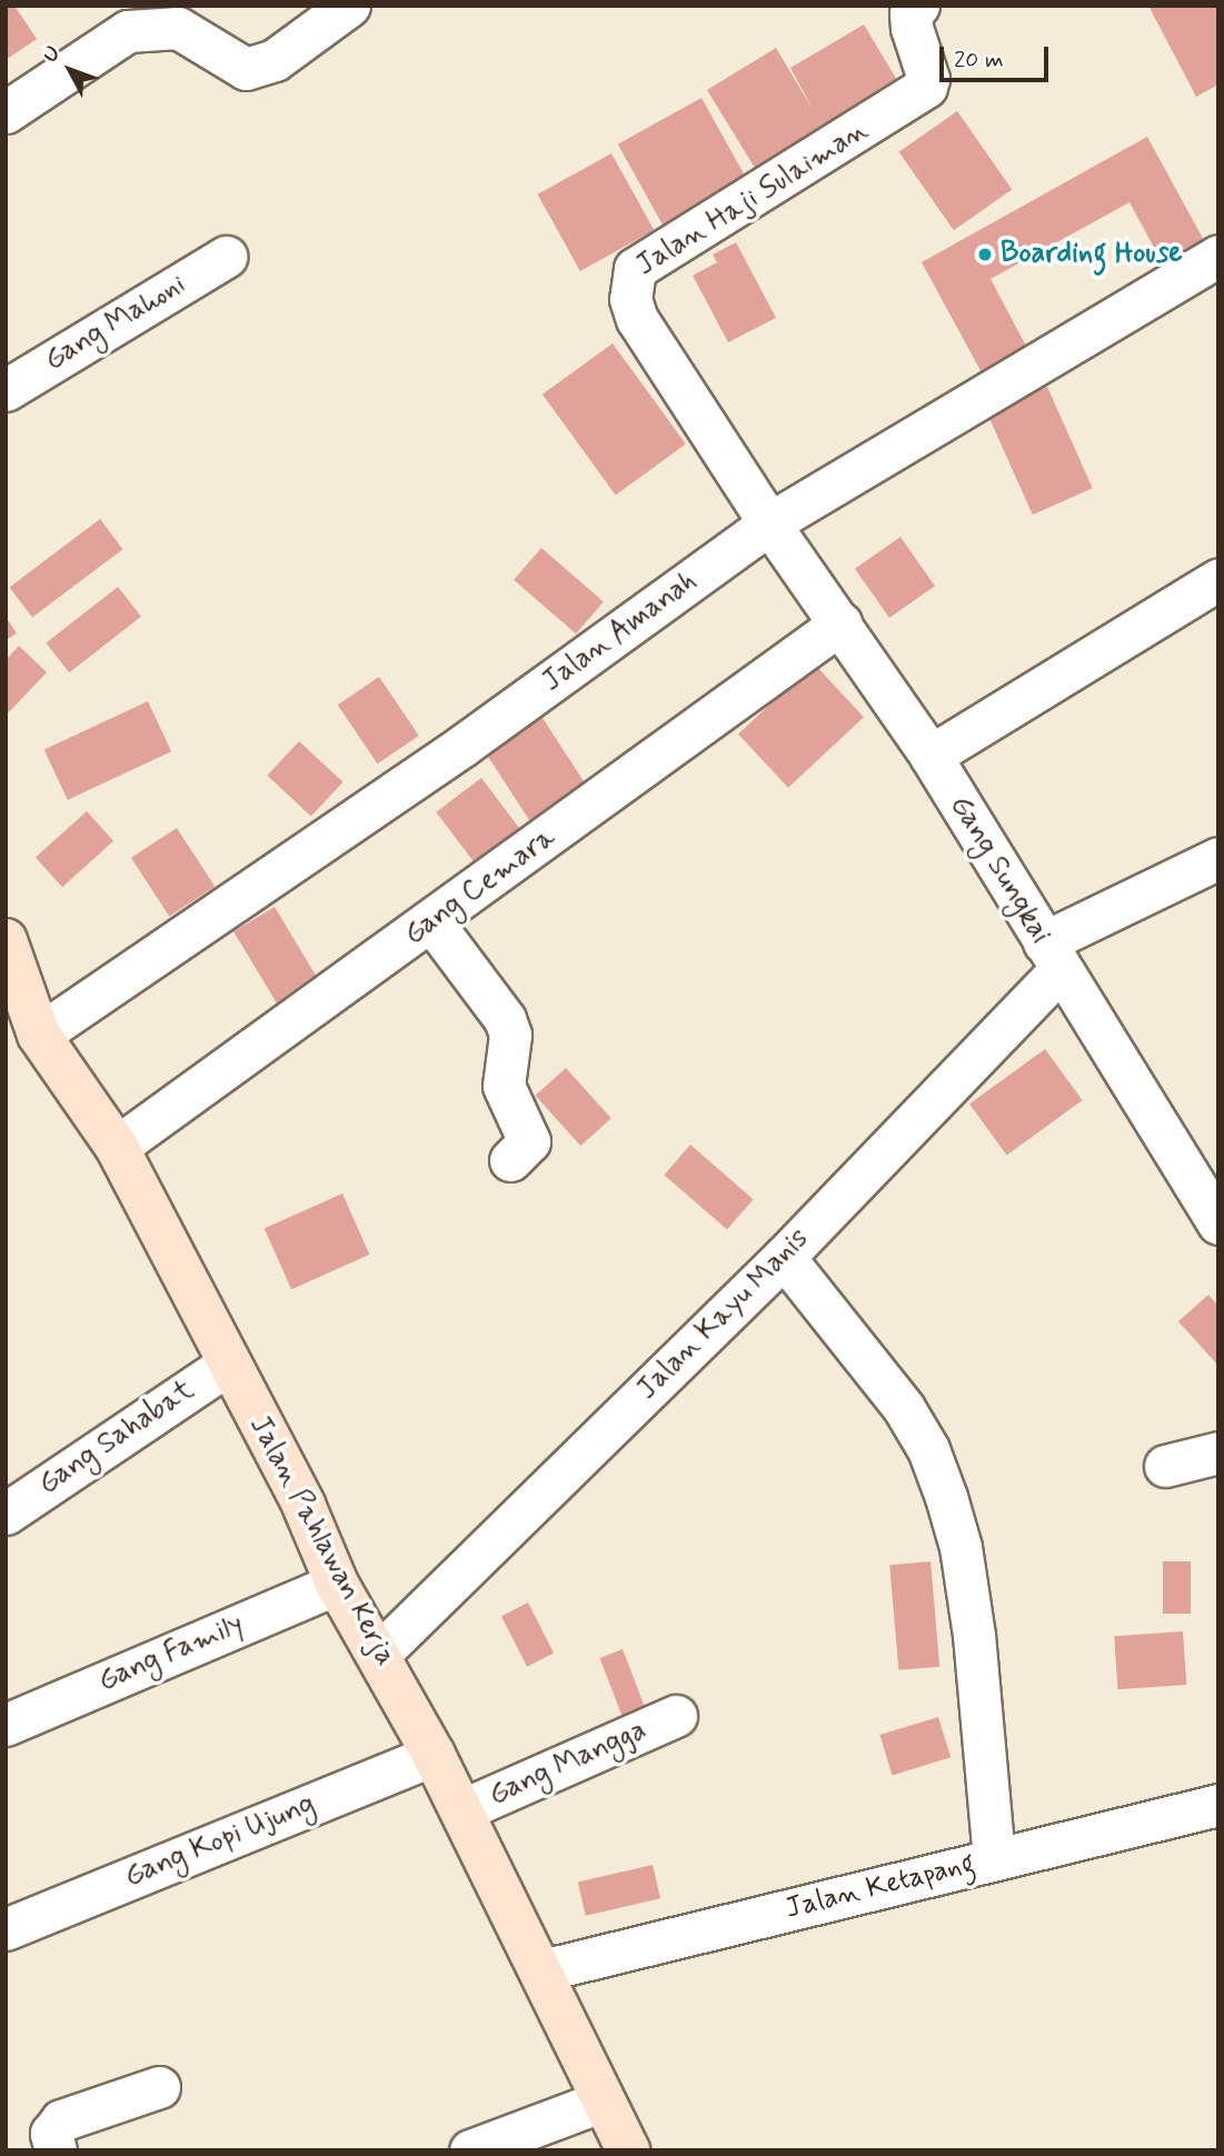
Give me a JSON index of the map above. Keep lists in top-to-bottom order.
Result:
{
  "streets": {
    "street": [
      "Jalan Haji Sulaiman",
      "Gang Mahoni",
      "Jalan Amanah",
      "Gang Sungkai",
      "Gang Cemara",
      "Jalan Kayu Manis",
      "Gang Sahabat",
      "Jalan Pahlawan Kerja",
      "Gang Family",
      "Gang Mangga",
      "Gang Kopi Ujung",
      "Jalan Ketapang"
    ]
  },
  "crossings": [
    ["Jalan Haji Sulaiman", "Jalan Amanah"],
    ["Jalan Haji Sulaiman", "Gang Sungkai"],
    ["Jalan Amanah", "Gang Sungkai"],
    ["Jalan Amanah", "Jalan Pahlawan Kerja"],
    ["Gang Sungkai", "Gang Cemara"],
    ["Gang Sungkai", "Jalan Kayu Manis"],
    ["Gang Cemara", "Jalan Pahlawan Kerja"],
    ["Jalan Kayu Manis", "Jalan Pahlawan Kerja"],
    ["Gang Sahabat", "Jalan Pahlawan Kerja"],
    ["Jalan Pahlawan Kerja", "Gang Family"],
    ["Jalan Pahlawan Kerja", "Gang Mangga"],
    ["Jalan Pahlawan Kerja", "Gang Kopi Ujung"],
    ["Jalan Pahlawan Kerja", "Jalan Ketapang"]
  ],
  "places": ["Boarding House"],
  "scale_bar": "20 m",
  "north": "top left"
}
